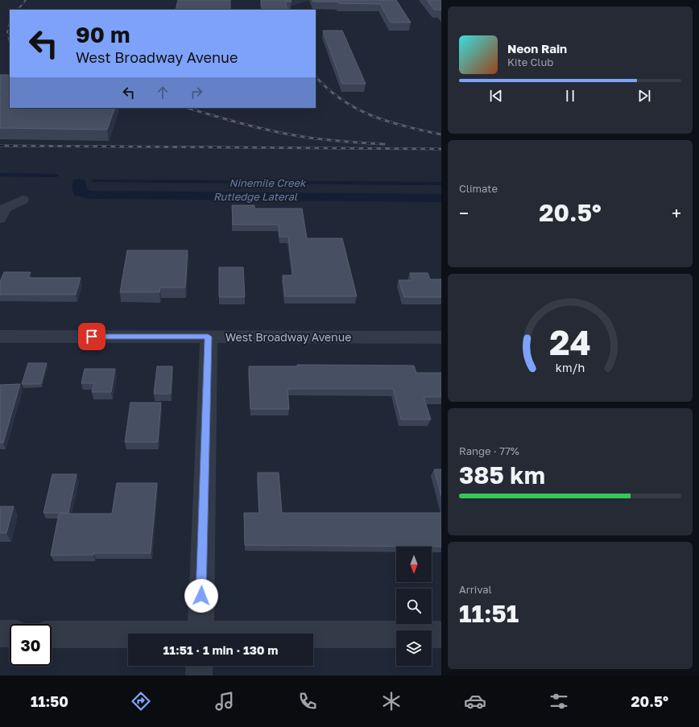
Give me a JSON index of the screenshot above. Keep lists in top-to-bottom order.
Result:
{
  "streets": {
    "street": ["West Broadway Avenue"]
  },
  "water": ["Ninemile Creek", "Rutledge Lateral"],
  "north": "bottom",
  "page": {
    "turn": ["90 m", "West Broadway Avenue"],
    "song": ["Neon Rain", "Kite Club"],
    "tile": [
      "Climate",
      ["Range · 77%", "385 km"],
      ["Arrival", "11:51"]
    ],
    "heat": ["−", "20.5°", "+"],
    "limit": "30",
    "trip": "11:51 · 1 min · 130 m",
    "tabs": ["11:50", "20.5°"],
    "gauge": ["24", "km/h"]
  }
}
